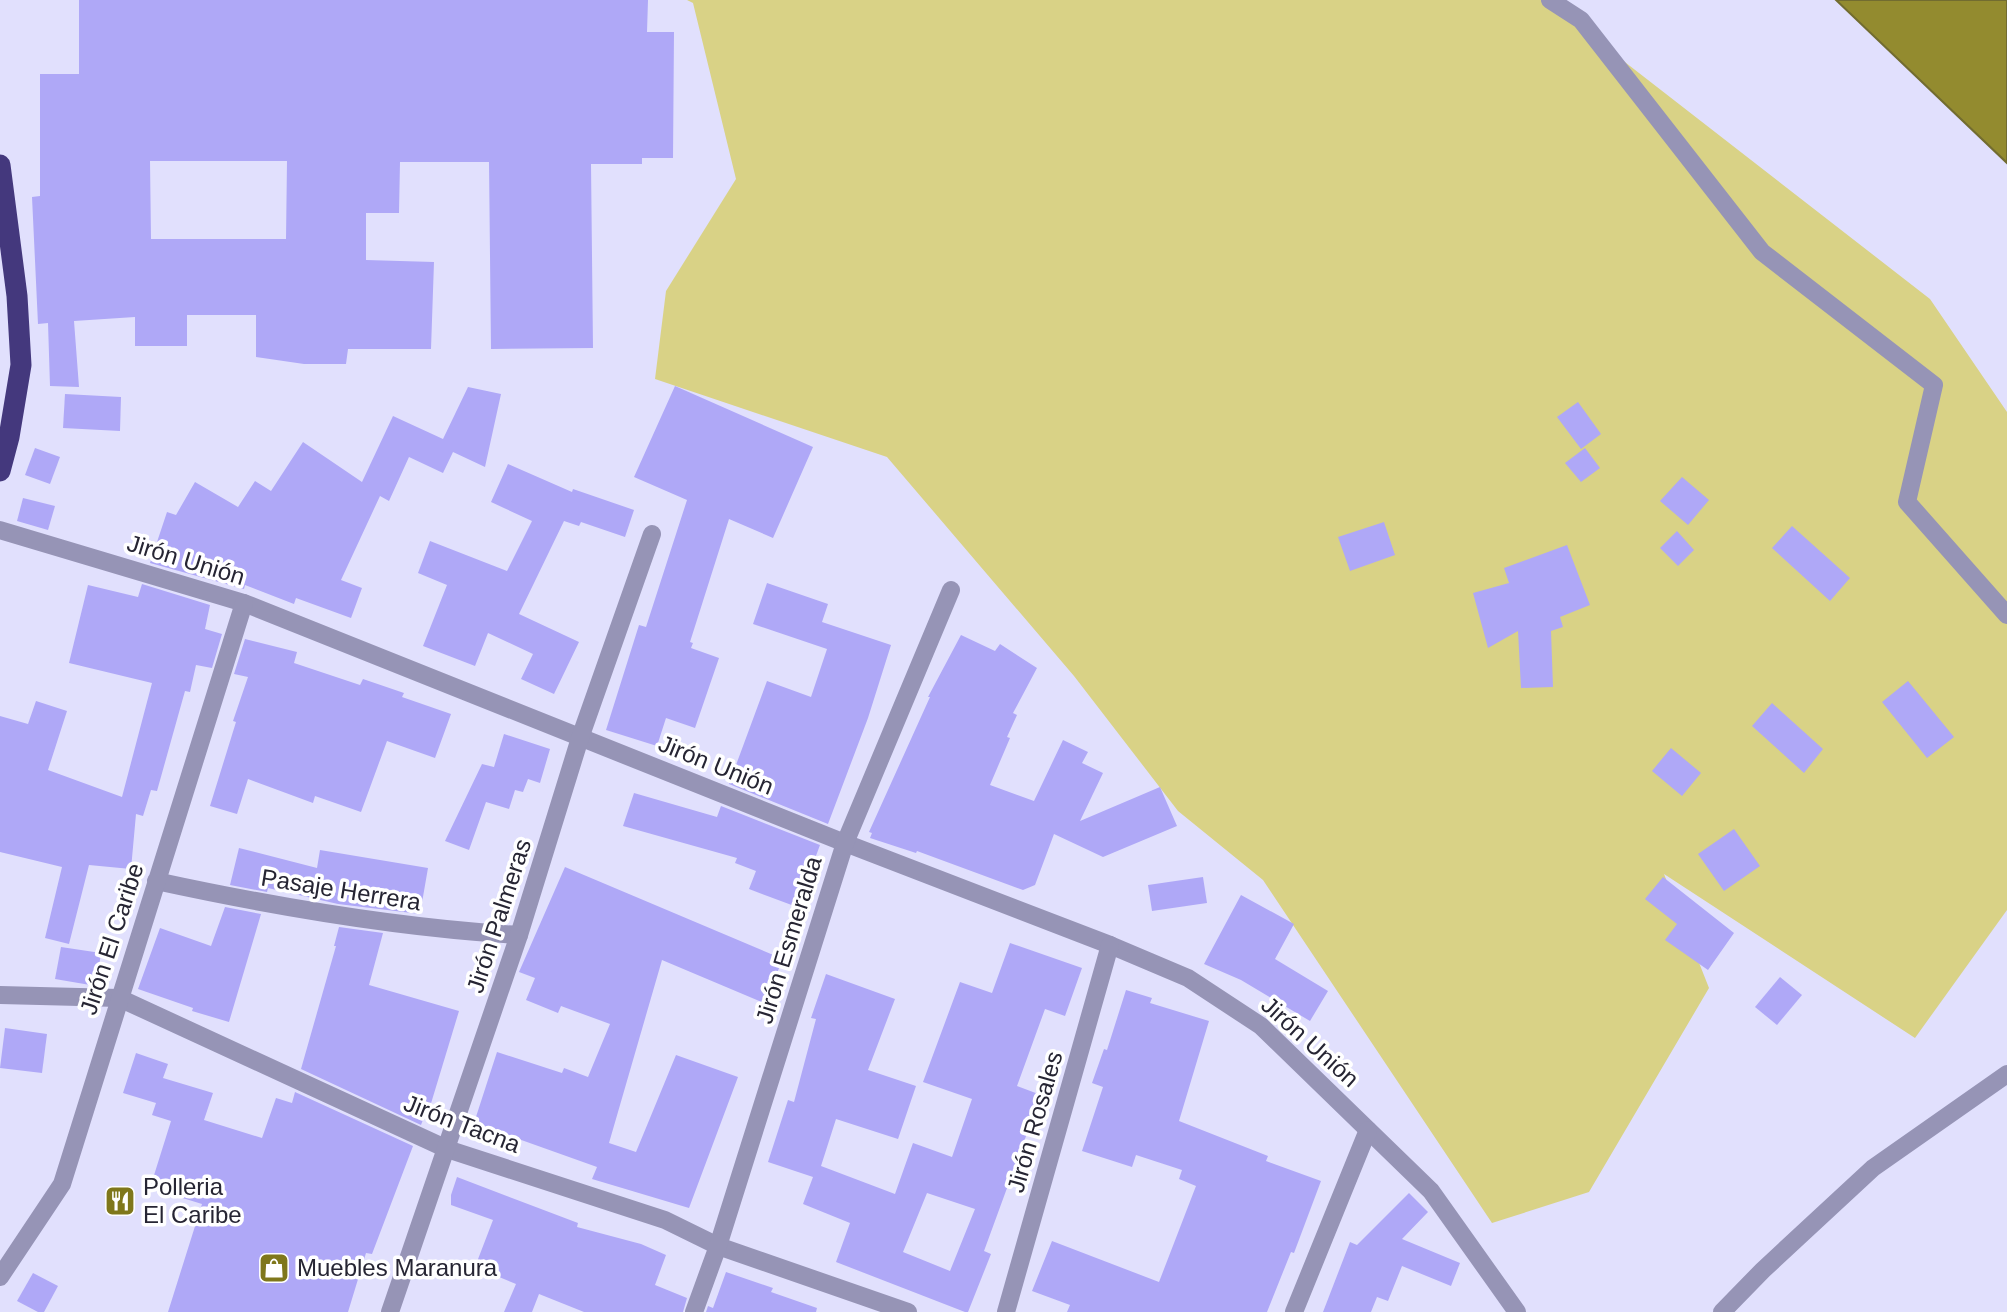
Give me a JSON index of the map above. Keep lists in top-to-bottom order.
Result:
{
  "streets": {
    "street": [
      "Jirón Unión",
      "Pasaje Herrera",
      "Jirón Palmeras",
      "Jirón El Caribe",
      "Jirón Esmeralda",
      "Jirón Rosales",
      "Jirón Tacna"
    ]
  },
  "crossings": [
    ["Jirón Unión", "Jirón Palmeras"],
    ["Jirón Unión", "Jirón El Caribe"],
    ["Jirón Unión", "Jirón Esmeralda"],
    ["Jirón Unión", "Jirón Rosales"],
    ["Pasaje Herrera", "Jirón Palmeras"],
    ["Pasaje Herrera", "Jirón El Caribe"],
    ["Jirón Palmeras", "Jirón Tacna"],
    ["Jirón El Caribe", "Jirón Tacna"],
    ["Jirón Esmeralda", "Jirón Tacna"]
  ],
  "places": {
    "restaurant": ["Polleria El Caribe"],
    "shop": ["Muebles Maranura"]
  }
}
